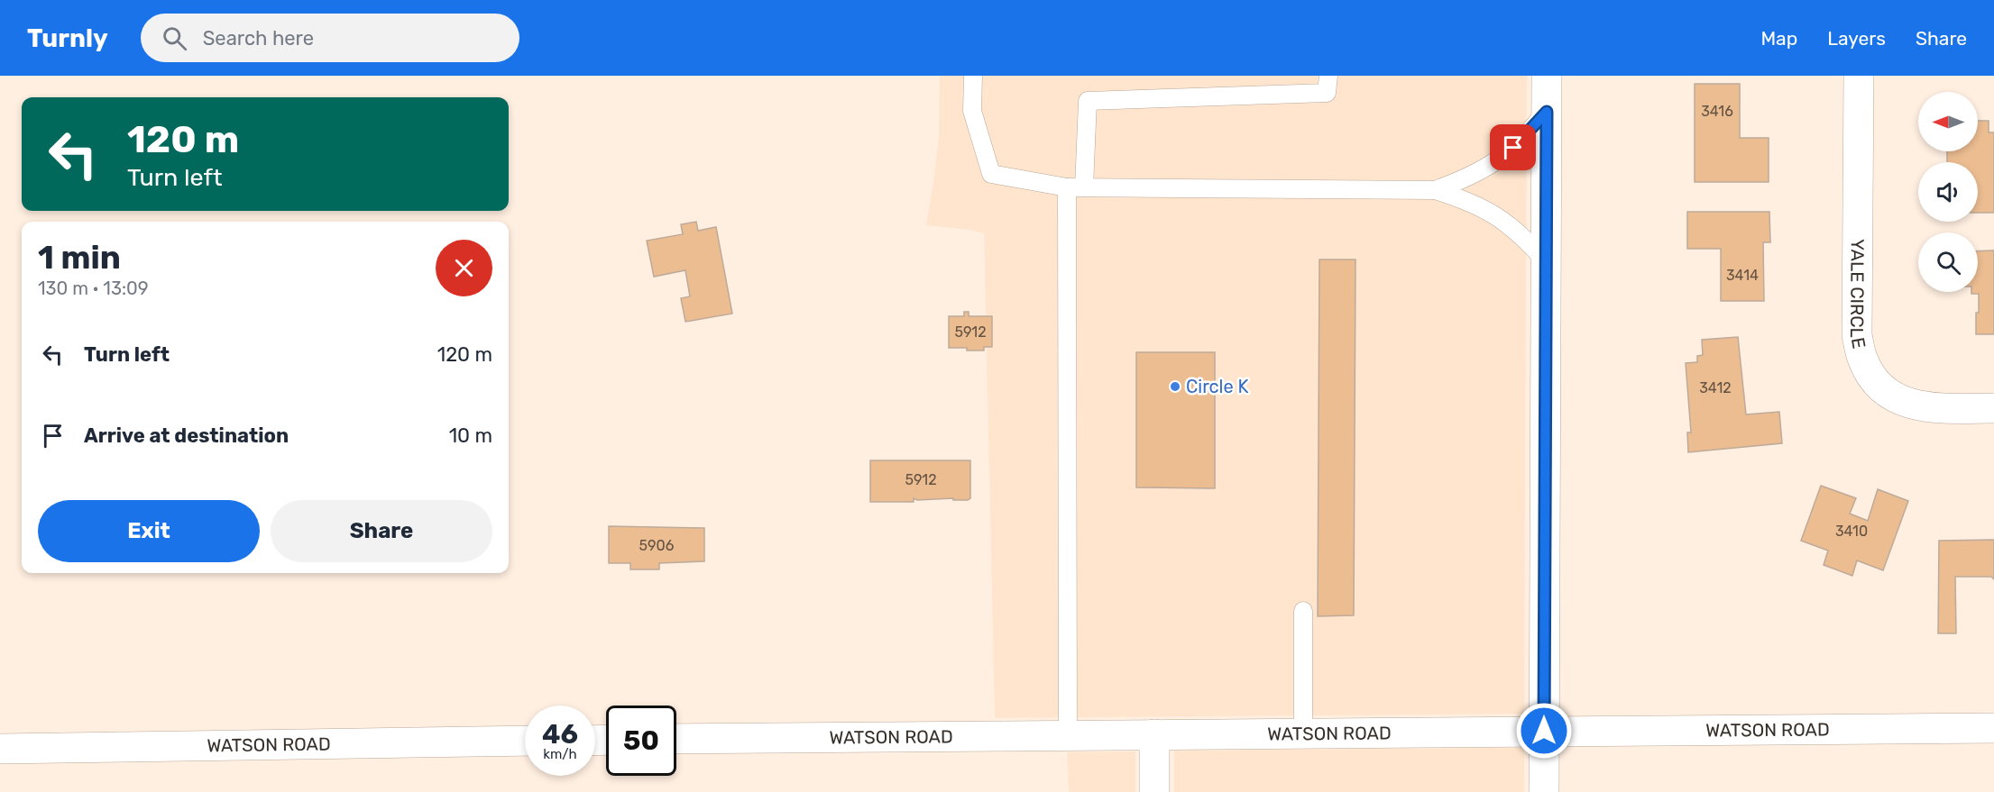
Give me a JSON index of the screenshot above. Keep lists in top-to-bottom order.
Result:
{
  "streets": {
    "street": ["YALE CIRCLE", "WATSON ROAD"]
  },
  "places": ["Circle K"],
  "house_numbers": [
    "3416",
    "3414",
    "5912",
    "3412",
    "5912",
    "3410",
    "5906"
  ],
  "north": "left",
  "page": {
    "header": "Turnly",
    "search": "Search here",
    "nav": ["Map", "Layers", "Share"],
    "turn": ["120 m", "Turn left"],
    "heading": ["1 min", "130 m · 13:09"],
    "list": [
      {
        "name": "Turn left",
        "value": "120 m"
      },
      {
        "name": "Arrive at destination",
        "value": "10 m"
      }
    ],
    "buttons": ["Exit", "Share"],
    "speed": "46 km/h",
    "limit": "50"
  }
}
